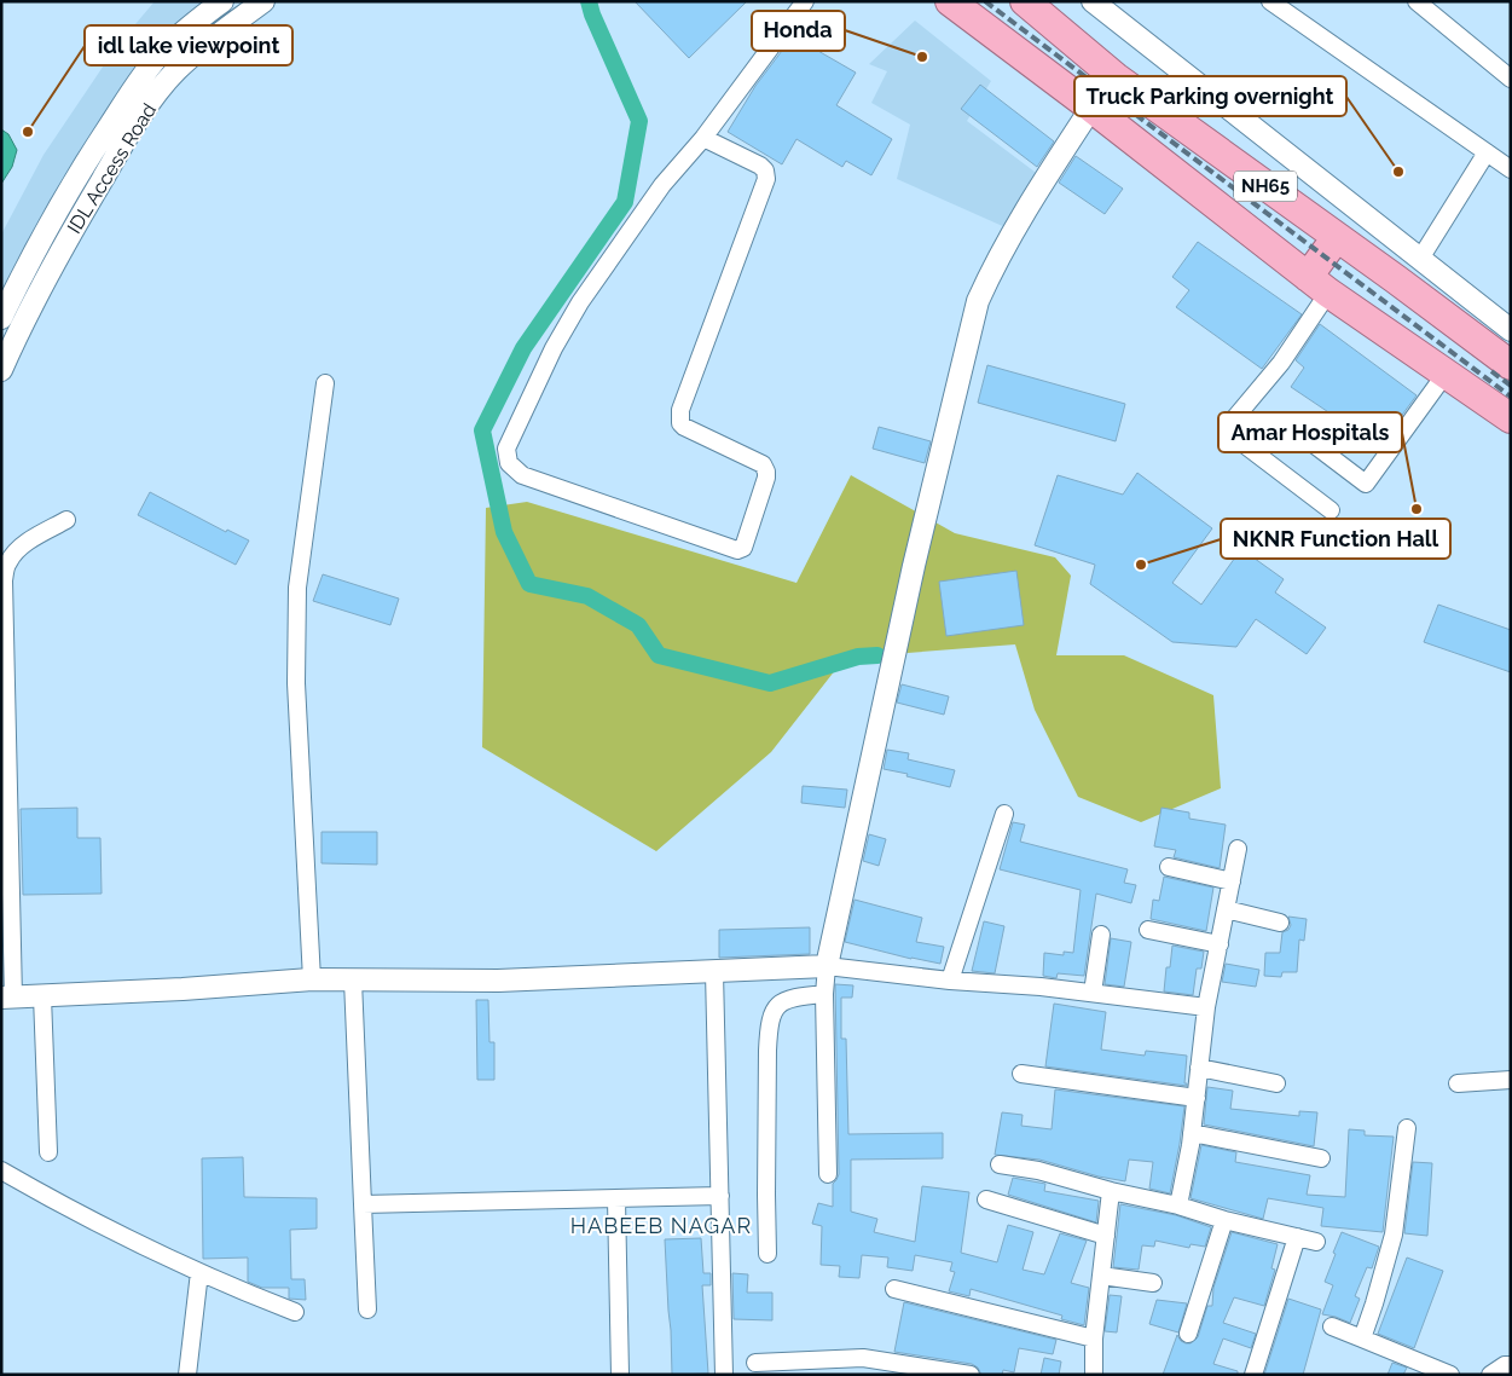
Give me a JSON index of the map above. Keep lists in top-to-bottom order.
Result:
{
  "streets": {
    "highway": ["NH65"],
    "street": ["IDL Access Road"]
  },
  "districts": ["HABEEB NAGAR"],
  "places": [
    "Honda",
    "idl lake viewpoint",
    "Truck Parking overnight",
    "Amar Hospitals",
    "NKNR Function Hall"
  ]
}
